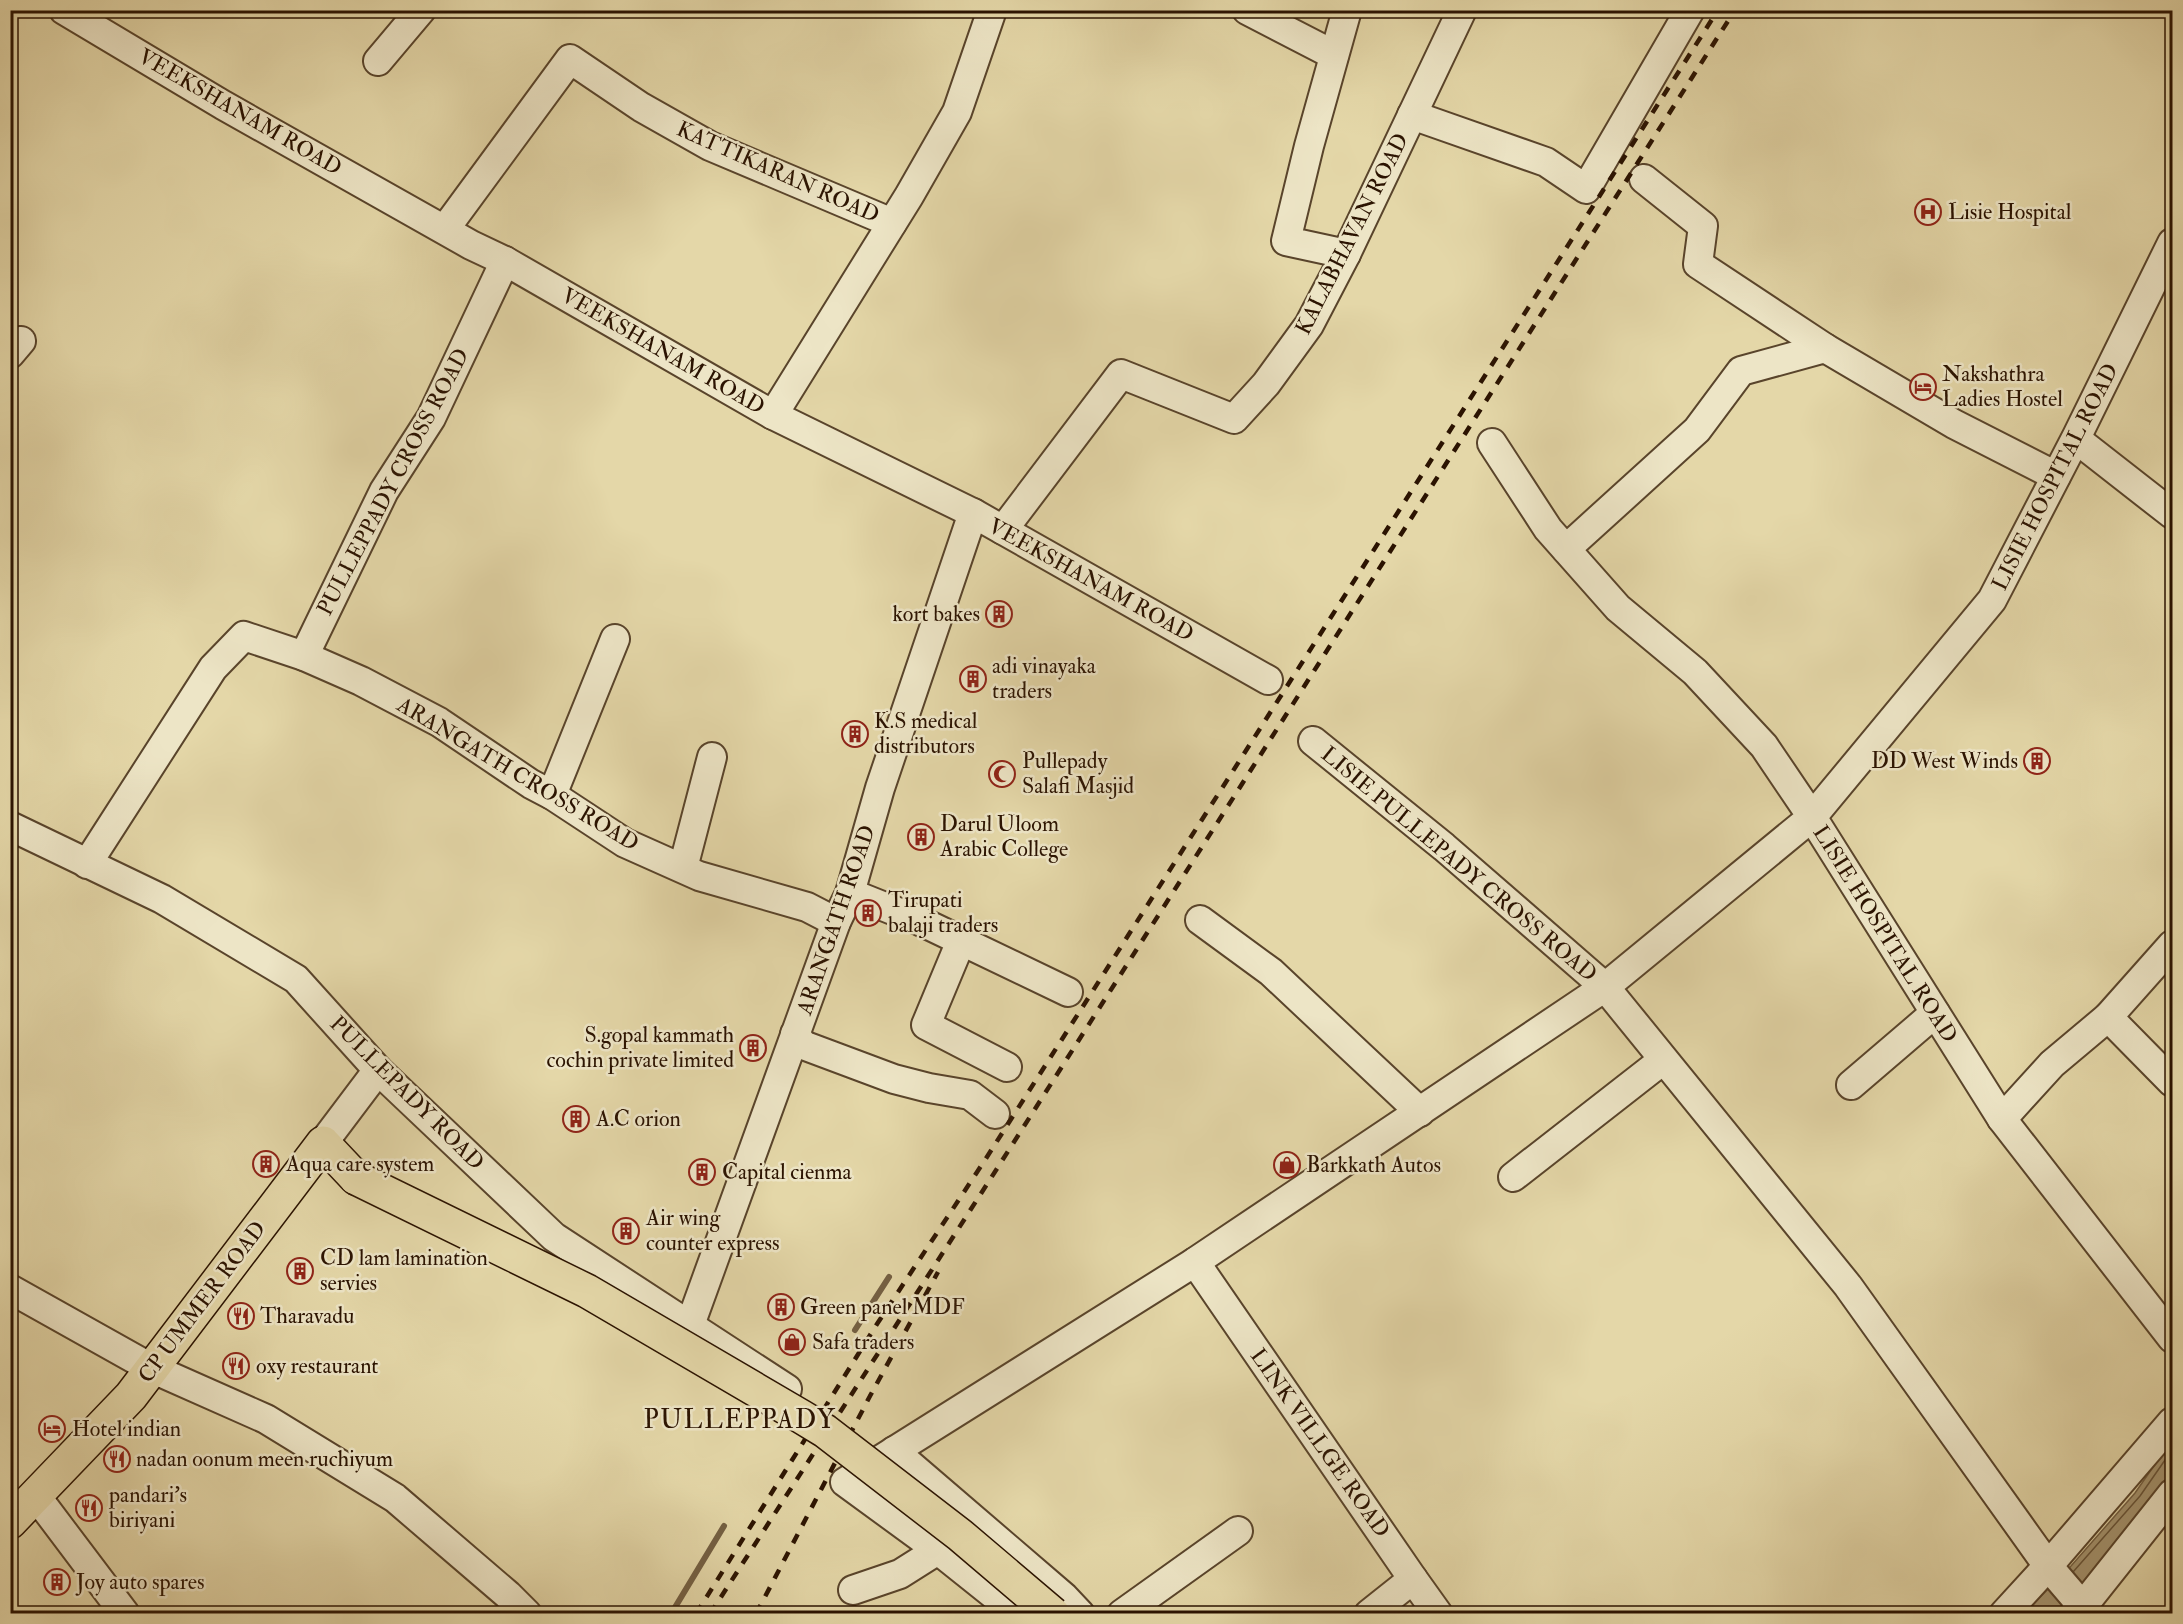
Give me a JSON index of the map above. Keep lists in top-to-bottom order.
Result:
{
  "streets": {
    "main road": ["CP UMMER ROAD"],
    "street": [
      "VEEKSHANAM ROAD",
      "KATTIKARAN ROAD",
      "KALABHAVAN ROAD",
      "LISIE HOSPITAL ROAD",
      "PULLEPPADY CROSS ROAD",
      "ARANGATH CROSS ROAD",
      "LISIE PULLEPADY CROSS ROAD",
      "ARANGATH ROAD",
      "PULLEPADY ROAD",
      "LINK VILLGE ROAD"
    ]
  },
  "crossings": [
    ["VEEKSHANAM ROAD", "KATTIKARAN ROAD"],
    ["VEEKSHANAM ROAD", "KALABHAVAN ROAD"],
    ["VEEKSHANAM ROAD", "PULLEPPADY CROSS ROAD"],
    ["VEEKSHANAM ROAD", "ARANGATH ROAD"],
    ["PULLEPPADY CROSS ROAD", "ARANGATH CROSS ROAD"],
    ["ARANGATH CROSS ROAD", "ARANGATH ROAD"],
    ["ARANGATH ROAD", "PULLEPADY ROAD"],
    ["PULLEPADY ROAD", "CP UMMER ROAD"]
  ],
  "districts": ["PULLEPPADY"],
  "places": {
    "hospital": ["Lisie Hospital"],
    "hotel": ["Nakshathra Ladies Hostel", "Hotel indian"],
    "building": [
      "kort bakes",
      "adi vinayaka traders",
      "K.S medical distributors",
      "DD West Winds",
      "Darul Uloom Arabic College",
      "Tirupati balaji traders",
      "S.gopal kammath cochin private limited",
      "A.C orion",
      "Aqua care system",
      "Capital cienma",
      "Air wing counter express",
      "CD lam lamination servies",
      "Green panel MDF",
      "Joy auto spares"
    ],
    "mosque": ["Pullepady Salafi Masjid"],
    "shop": ["Barkkath Autos", "Safa traders"],
    "restaurant": [
      "Tharavadu",
      "oxy restaurant",
      "nadan oonum meen ruchiyum",
      "pandari's biriyani"
    ]
  }
}
